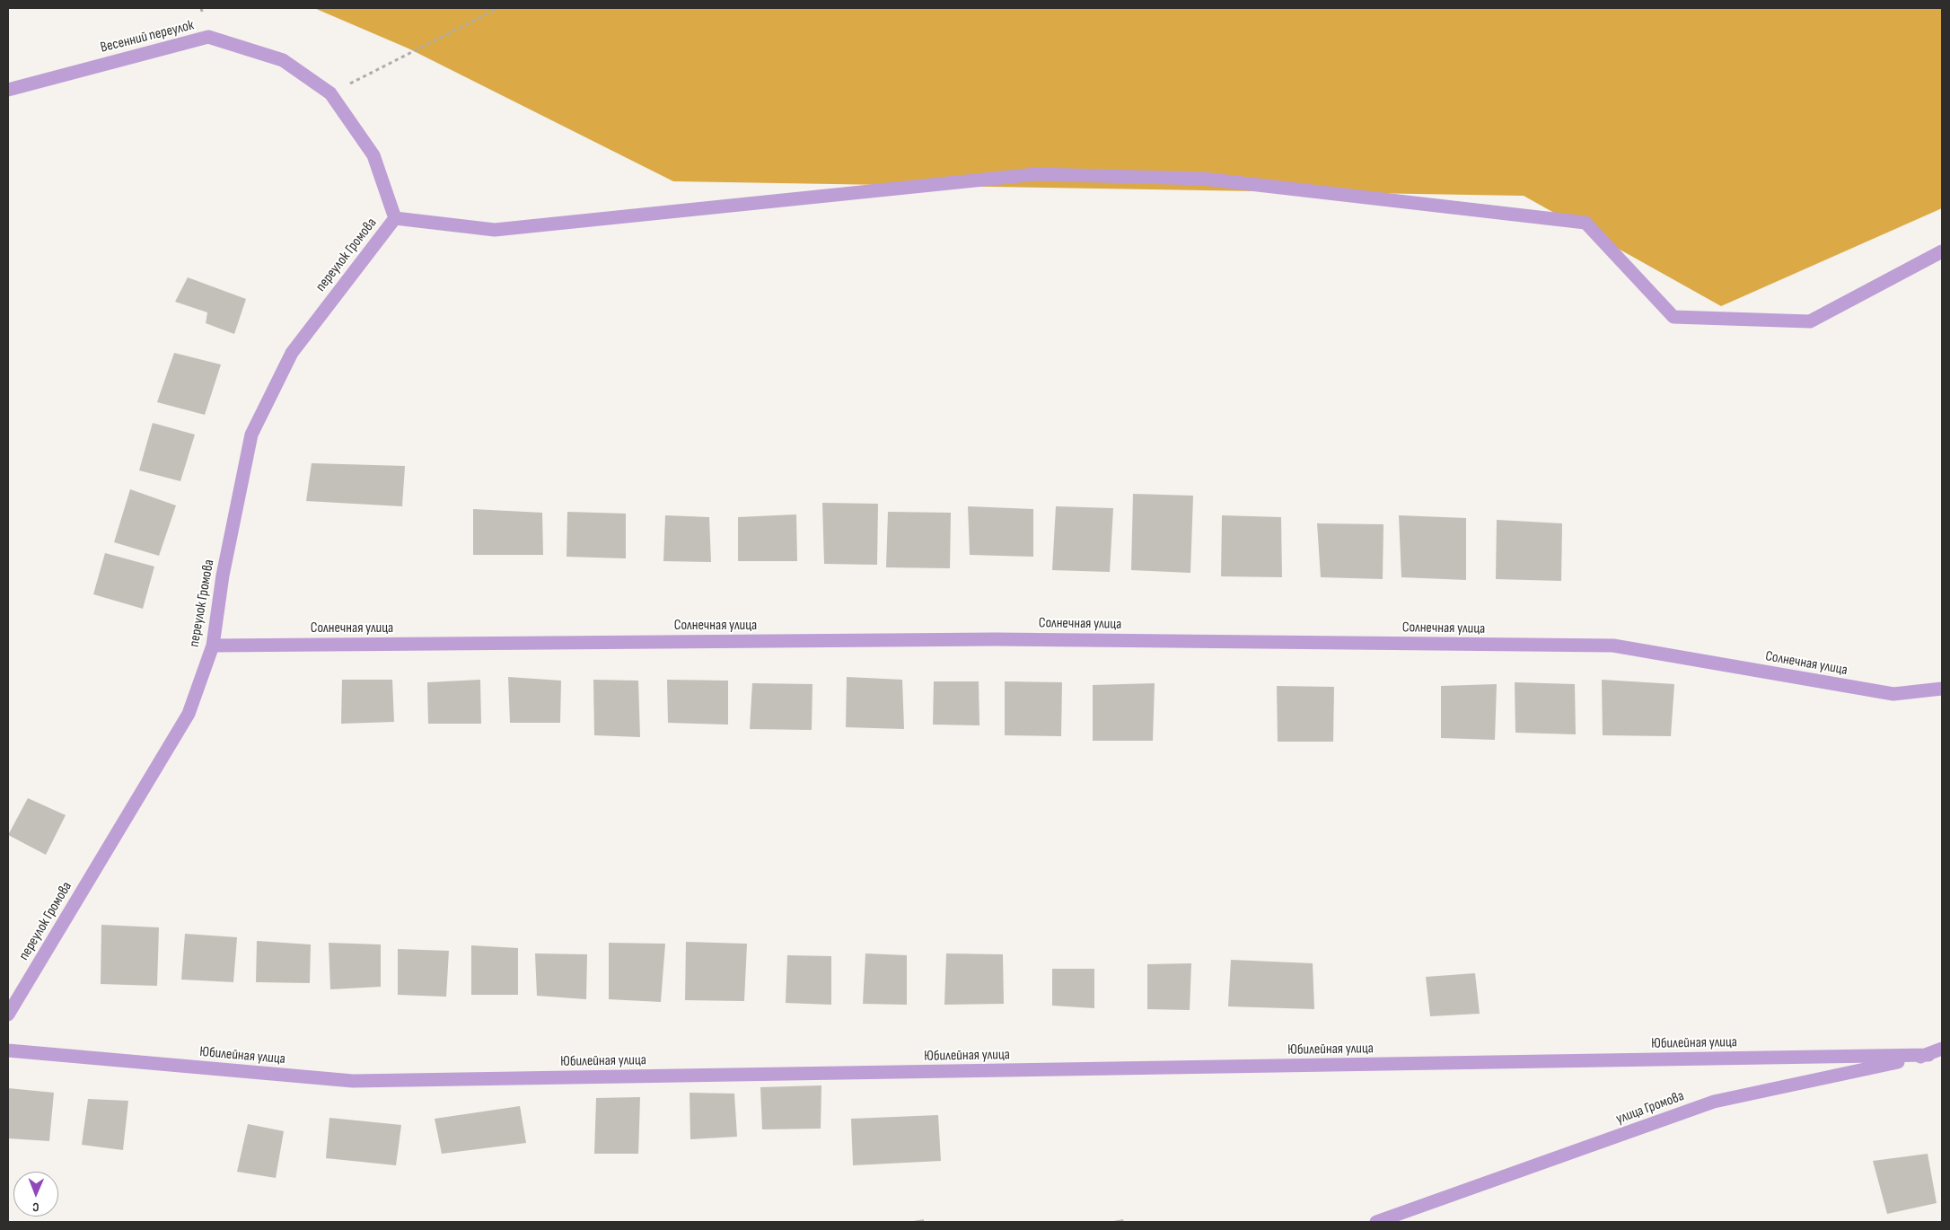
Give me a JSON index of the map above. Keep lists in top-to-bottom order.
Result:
{
  "streets": {
    "street": [
      "Весенний переулок",
      "переулок Громова",
      "Солнечная улица",
      "Юбилейная улица",
      "улица Громова"
    ]
  },
  "crossings": [
    ["Весенний переулок", "переулок Громова"],
    ["переулок Громова", "Солнечная улица"],
    ["Юбилейная улица", "улица Громова"]
  ],
  "north": "bottom"
}
